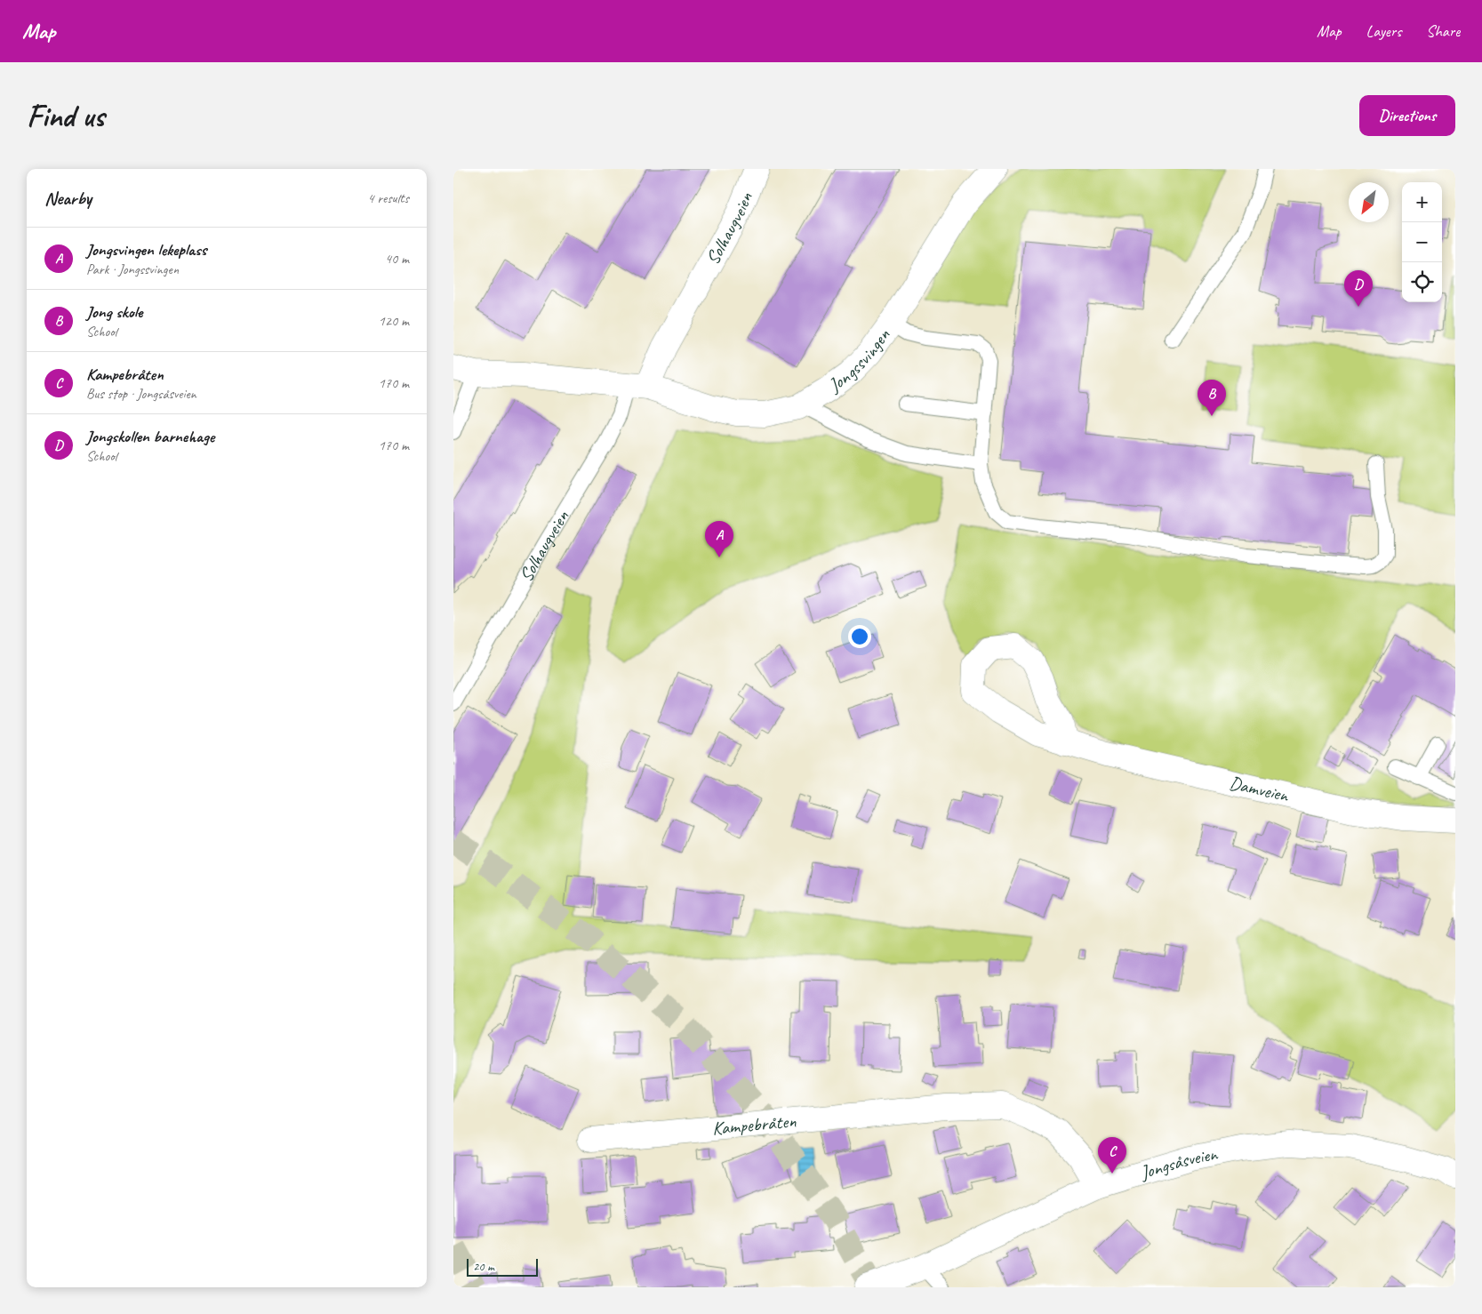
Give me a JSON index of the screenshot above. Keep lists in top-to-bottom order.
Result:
{
  "streets": {
    "street": [
      "Solhaugveien",
      "Jongssvingen",
      "Damveien",
      "Kampebråten",
      "Jongsåsveien"
    ]
  },
  "crossings": [
    ["Solhaugveien", "Jongssvingen"],
    ["Kampebråten", "Jongsåsveien"]
  ],
  "scale_bar": "20 m",
  "north": "bottom left",
  "page": {
    "header": "Map",
    "nav": ["Map", "Layers", "Share"],
    "buttons": "Directions",
    "title": "Find us",
    "heading": ["Nearby", "4 results"],
    "map_buttons": ["+", "−"],
    "list": [
      {
        "mark": "A",
        "name": "Jongsvingen lekeplass",
        "note": "Park · Jongssvingen",
        "value": "40 m"
      },
      {
        "mark": "B",
        "name": "Jong skole",
        "note": "School",
        "value": "120 m"
      },
      {
        "mark": "C",
        "name": "Kampebråten",
        "note": "Bus stop · Jongsåsveien",
        "value": "170 m"
      },
      {
        "mark": "D",
        "name": "Jongskollen barnehage",
        "note": "School",
        "value": "170 m"
      }
    ],
    "pins": [
      "D",
      "B",
      "A",
      "C"
    ],
    "scale": "20 m"
  }
}
